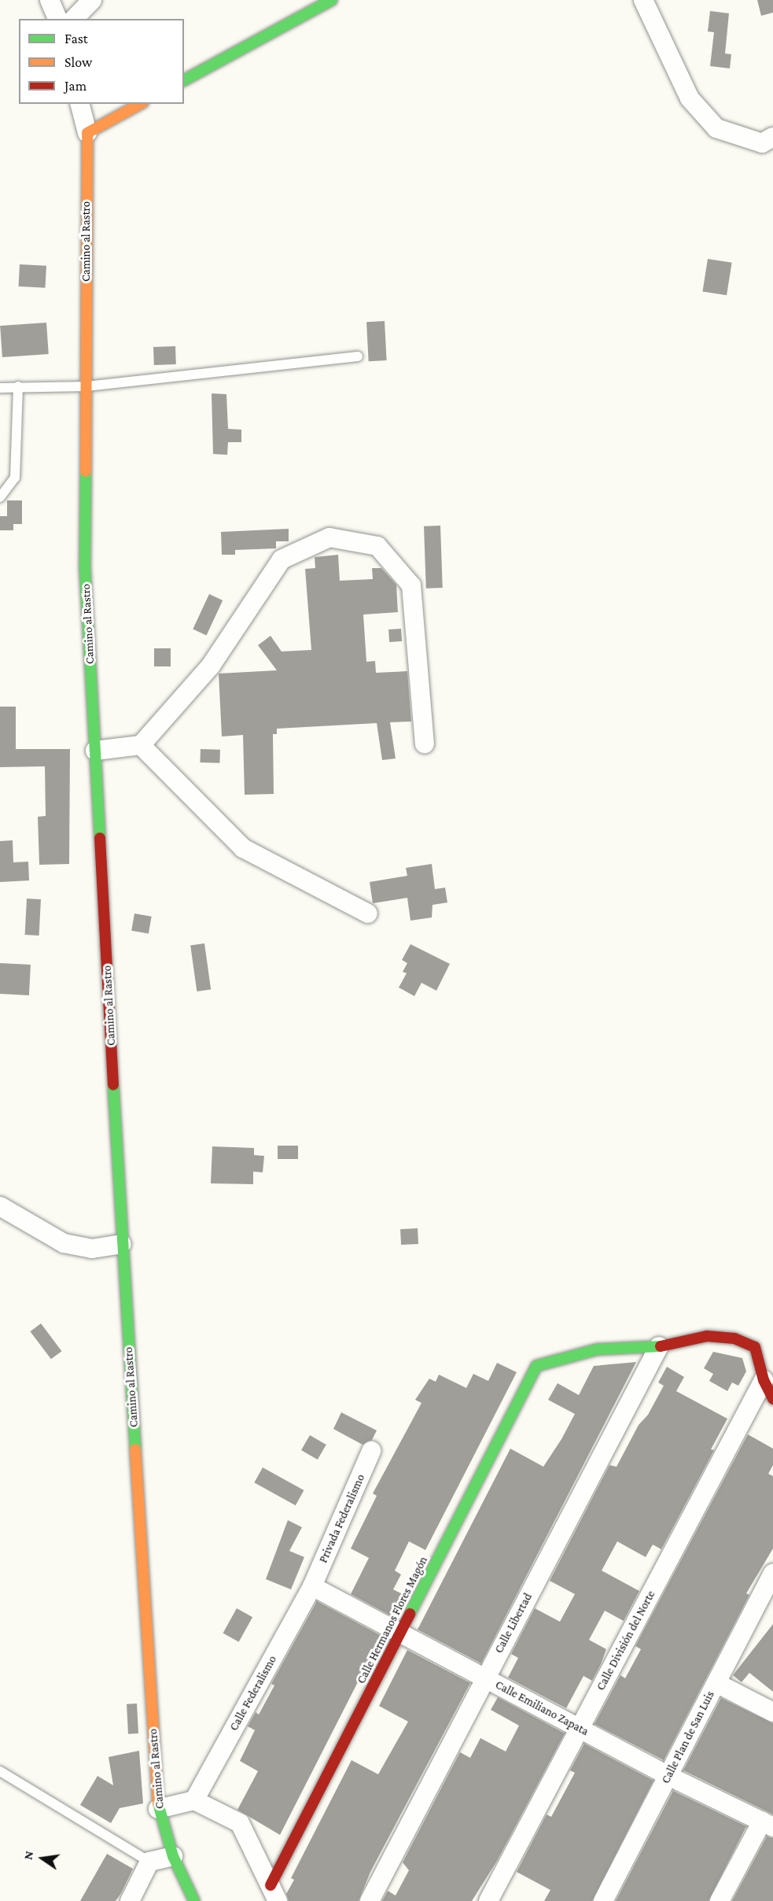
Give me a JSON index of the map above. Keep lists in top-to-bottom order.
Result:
{
  "streets": {
    "street": [
      "Camino al Rastro",
      "Privada Federalismo",
      "Calle Hermanos Flores Magón",
      "Calle Libertad",
      "Calle División del Norte",
      "Calle Federalismo",
      "Calle Emiliano Zapata",
      "Calle Plan de San Luis"
    ]
  },
  "crossings": [
    ["Privada Federalismo", "Calle Federalismo"],
    ["Privada Federalismo", "Calle Emiliano Zapata"],
    ["Calle Hermanos Flores Magón", "Calle Libertad"],
    ["Calle Hermanos Flores Magón", "Calle Emiliano Zapata"],
    ["Calle Libertad", "Calle Emiliano Zapata"],
    ["Calle División del Norte", "Calle Emiliano Zapata"],
    ["Calle Federalismo", "Calle Emiliano Zapata"],
    ["Calle Emiliano Zapata", "Calle Plan de San Luis"]
  ],
  "legend": ["Fast", "Slow", "Jam"],
  "north": "left"
}
